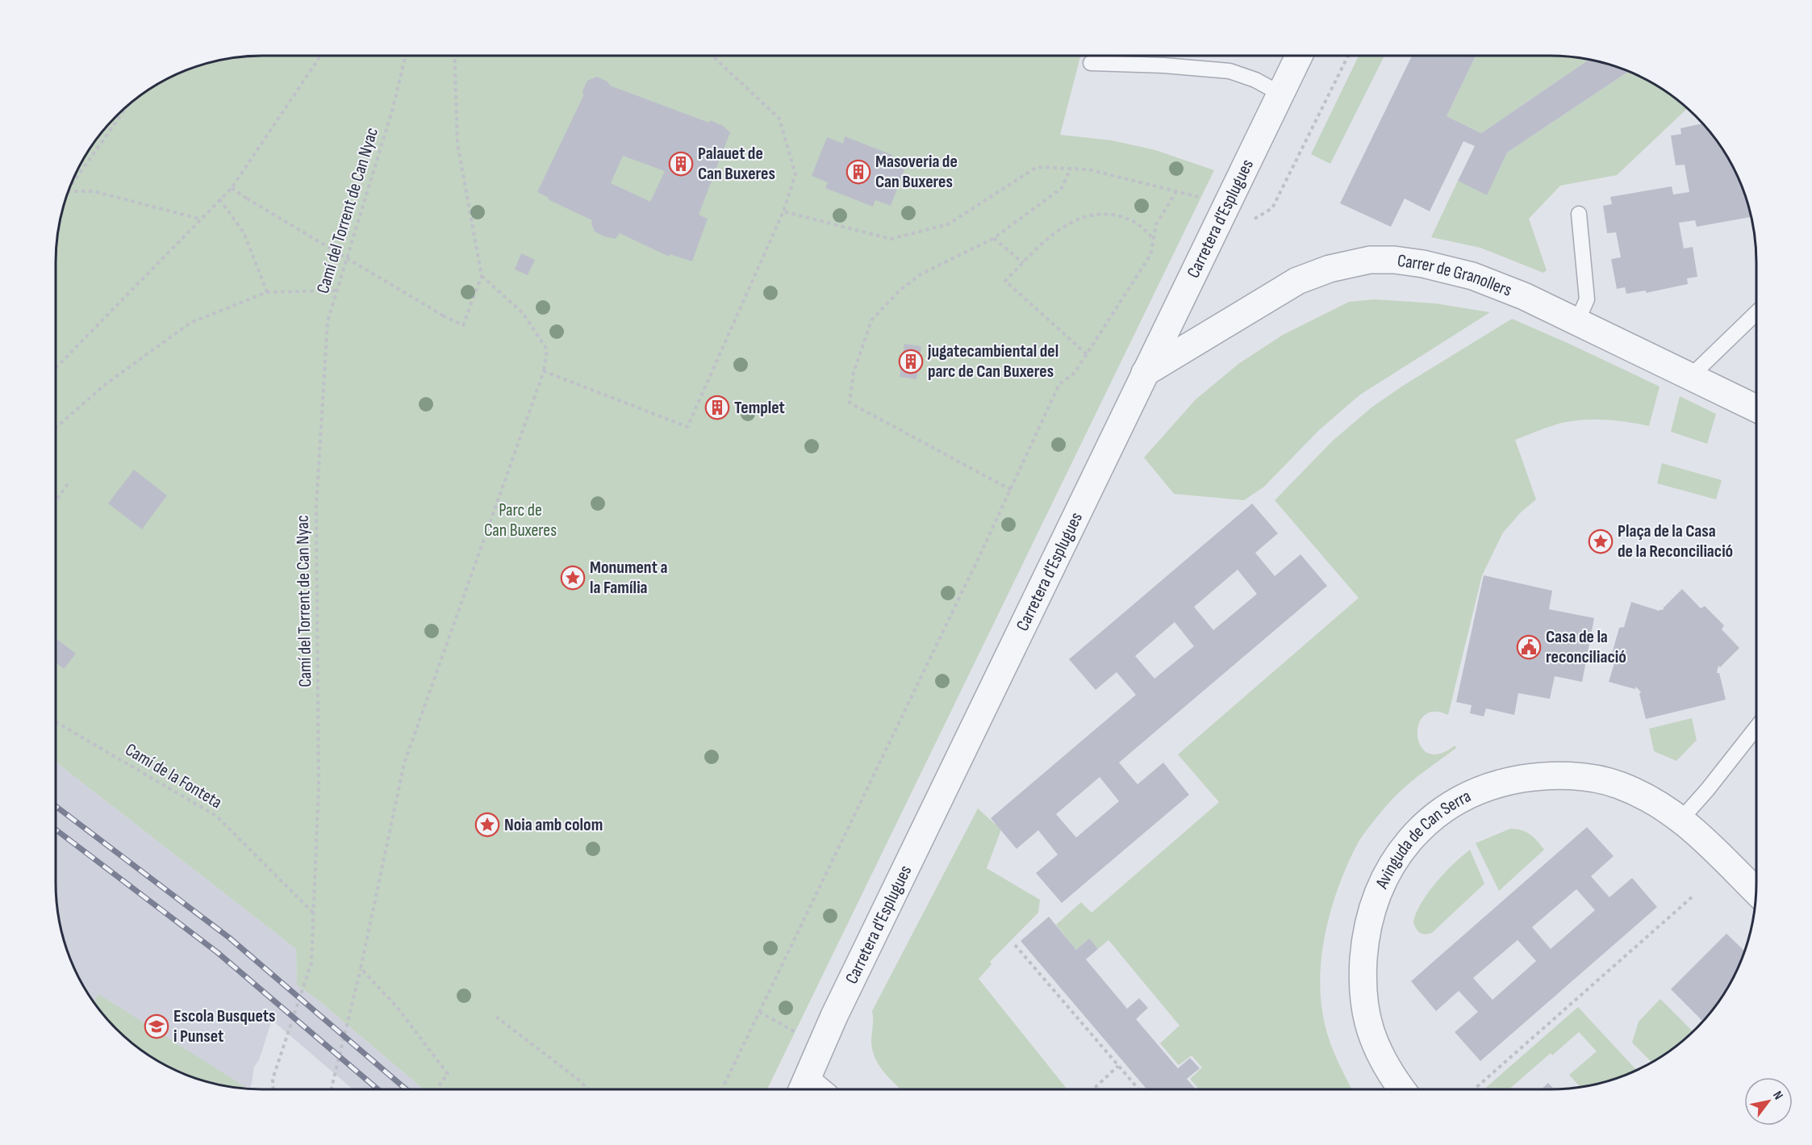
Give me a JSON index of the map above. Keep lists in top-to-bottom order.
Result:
{
  "streets": {
    "street": ["Carretera d'Esplugues", "Carrer de Granollers", "Avinguda de Can Serra"],
    "path": ["Camí del Torrent de Can Nyac", "Camí de la Fonteta"]
  },
  "crossings": [
    ["Camí del Torrent de Can Nyac", "Camí de la Fonteta"],
    ["Carretera d'Esplugues", "Carrer de Granollers"]
  ],
  "parks": ["Parc de Can Buxeres"],
  "places": {
    "building": [
      "Palauet de Can Buxeres",
      "Masoveria de Can Buxeres",
      "jugatecambiental del parc de Can Buxeres",
      "Templet"
    ],
    "place": ["Plaça de la Casa de la Reconciliació", "Monument a la Família", "Noia amb colom"],
    "public building": ["Casa de la reconciliació"],
    "school or university": ["Escola Busquets i Punset"]
  },
  "north": "top right"
}
